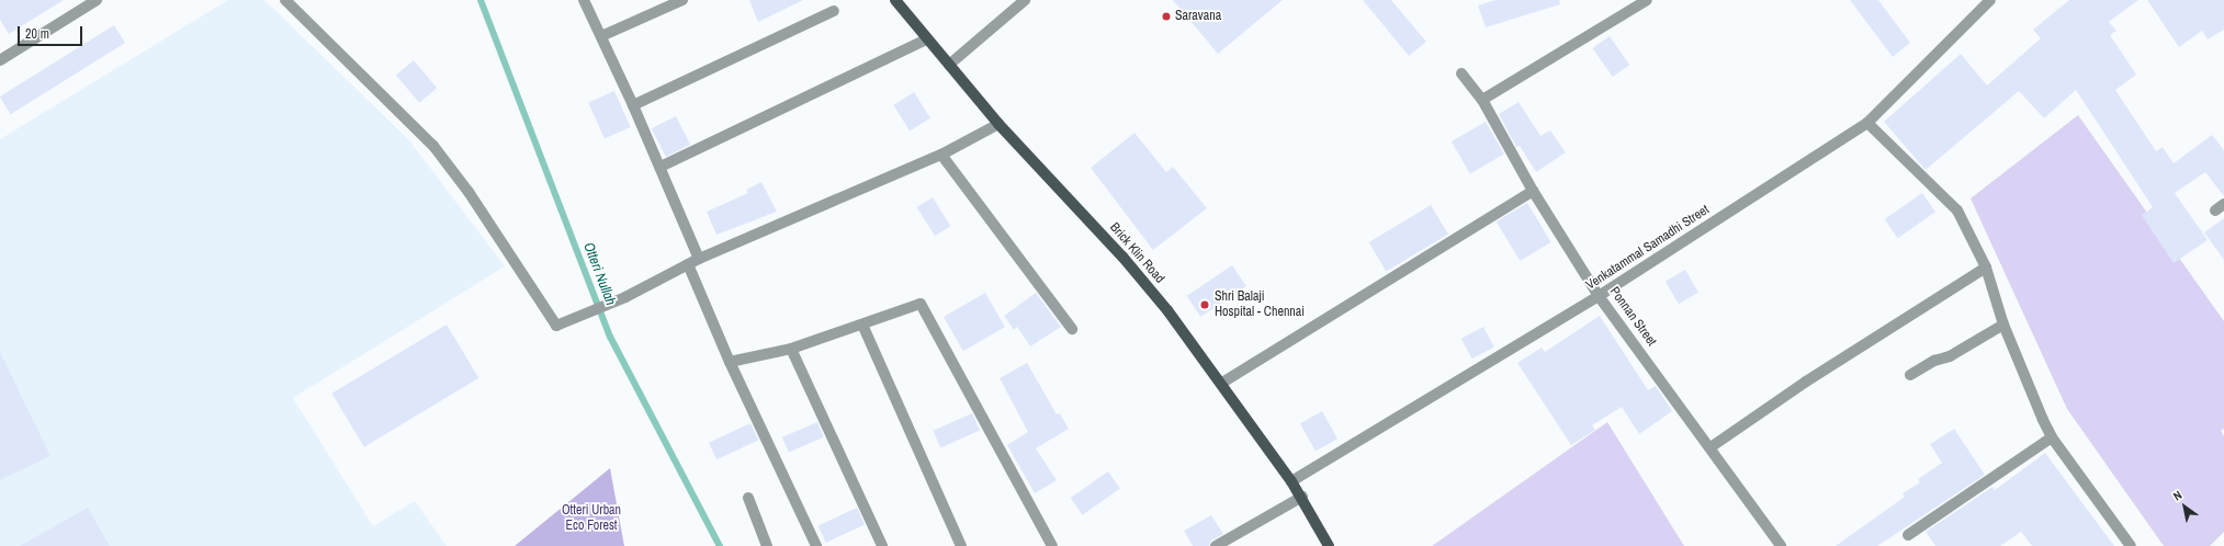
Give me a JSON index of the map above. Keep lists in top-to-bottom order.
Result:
{
  "streets": {
    "main road": ["Brick Klin Road"],
    "street": ["Venkatammal Samadhi Street", "Ponnan Street"]
  },
  "crossings": [
    ["Venkatammal Samadhi Street", "Brick Klin Road"],
    ["Venkatammal Samadhi Street", "Ponnan Street"]
  ],
  "water": ["Otteri Nullah"],
  "parks": ["Otteri Urban Eco Forest"],
  "places": ["Saravana", "Shri Balaji Hospital - Chennai"],
  "scale_bar": "20 m",
  "north": "top left"
}
